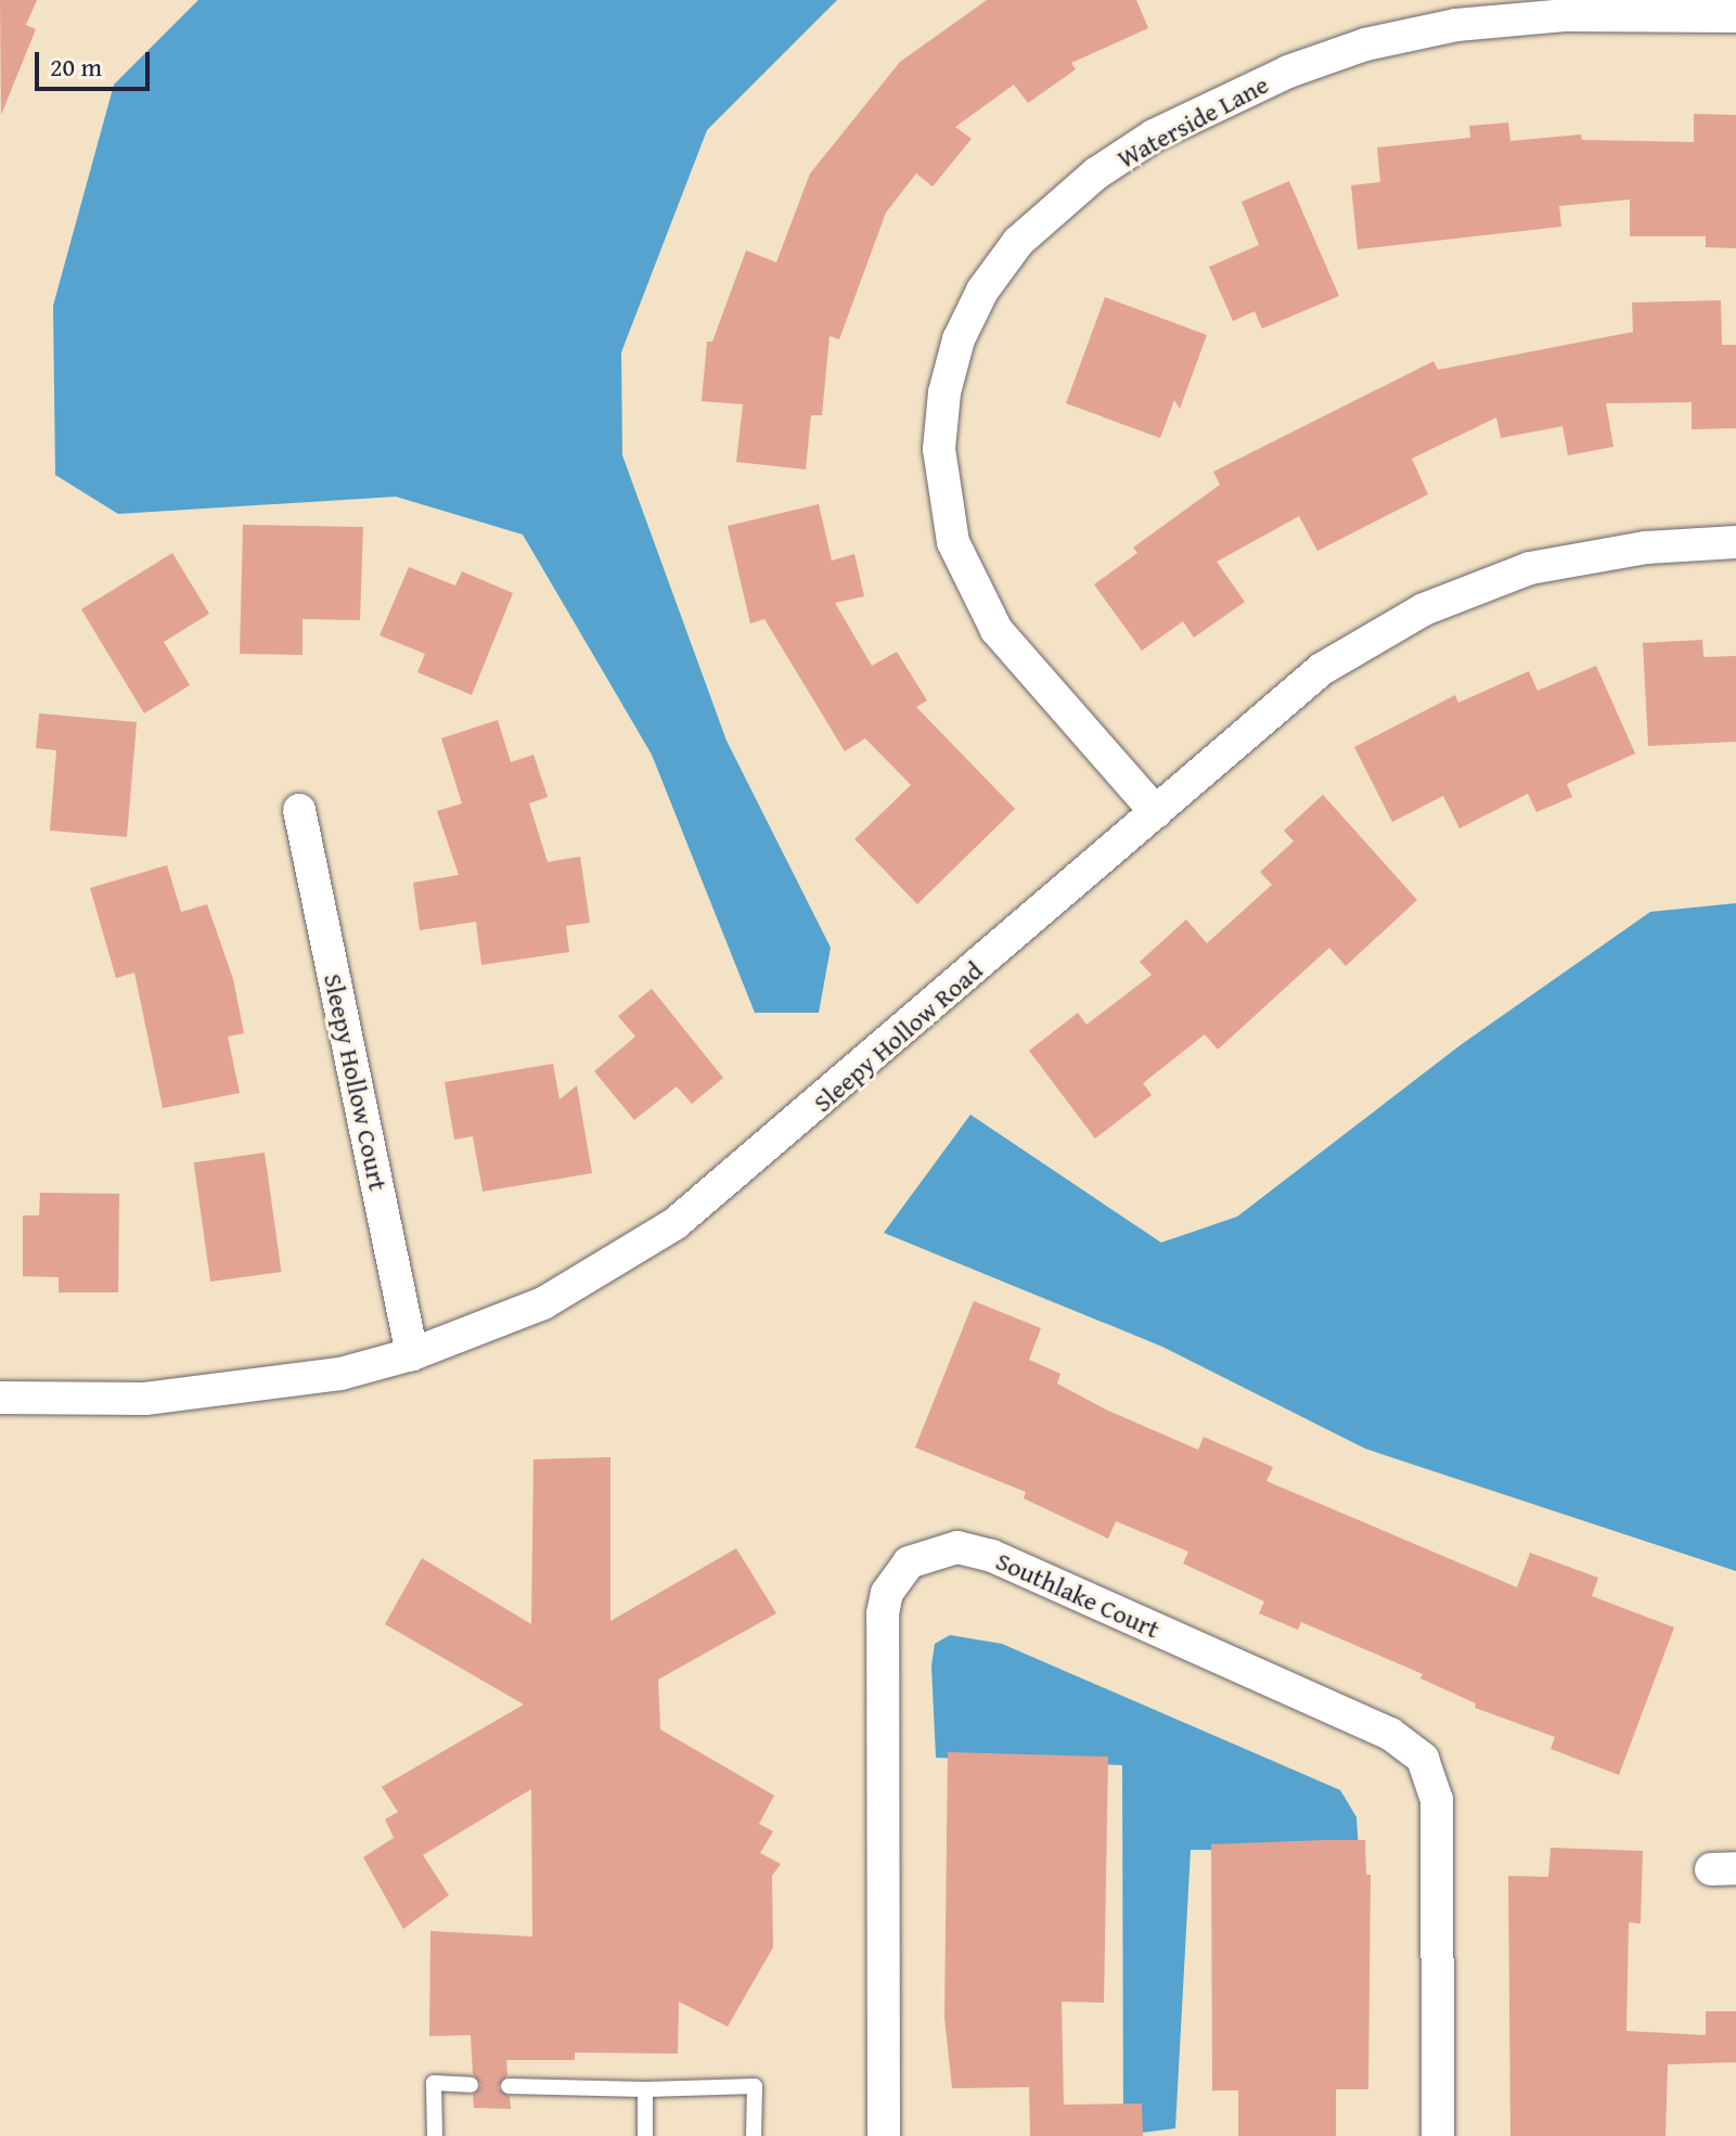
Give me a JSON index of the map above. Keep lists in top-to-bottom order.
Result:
{
  "streets": {
    "street": [
      "Waterside Lane",
      "Sleepy Hollow Road",
      "Sleepy Hollow Court",
      "Southlake Court"
    ]
  },
  "crossings": [
    ["Waterside Lane", "Sleepy Hollow Road"],
    ["Sleepy Hollow Road", "Sleepy Hollow Court"]
  ],
  "scale_bar": "20 m"
}
